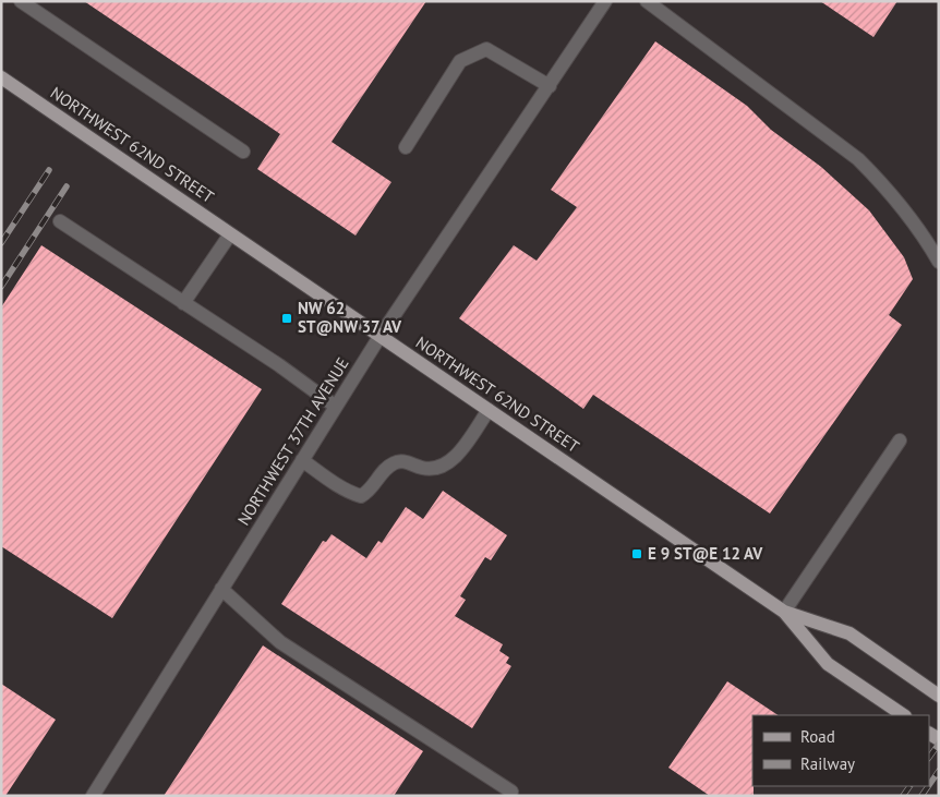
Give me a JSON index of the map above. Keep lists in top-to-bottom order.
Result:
{
  "streets": {
    "main road": ["NORTHWEST 62ND STREET"],
    "street": ["NORTHWEST 37TH AVENUE"]
  },
  "crossings": [
    ["NORTHWEST 62ND STREET", "NORTHWEST 37TH AVENUE"]
  ],
  "places": {
    "transit": ["NW 62 ST@NW 37 AV", "E 9 ST@E 12 AV"]
  },
  "legend": ["Road", "Railway"]
}
